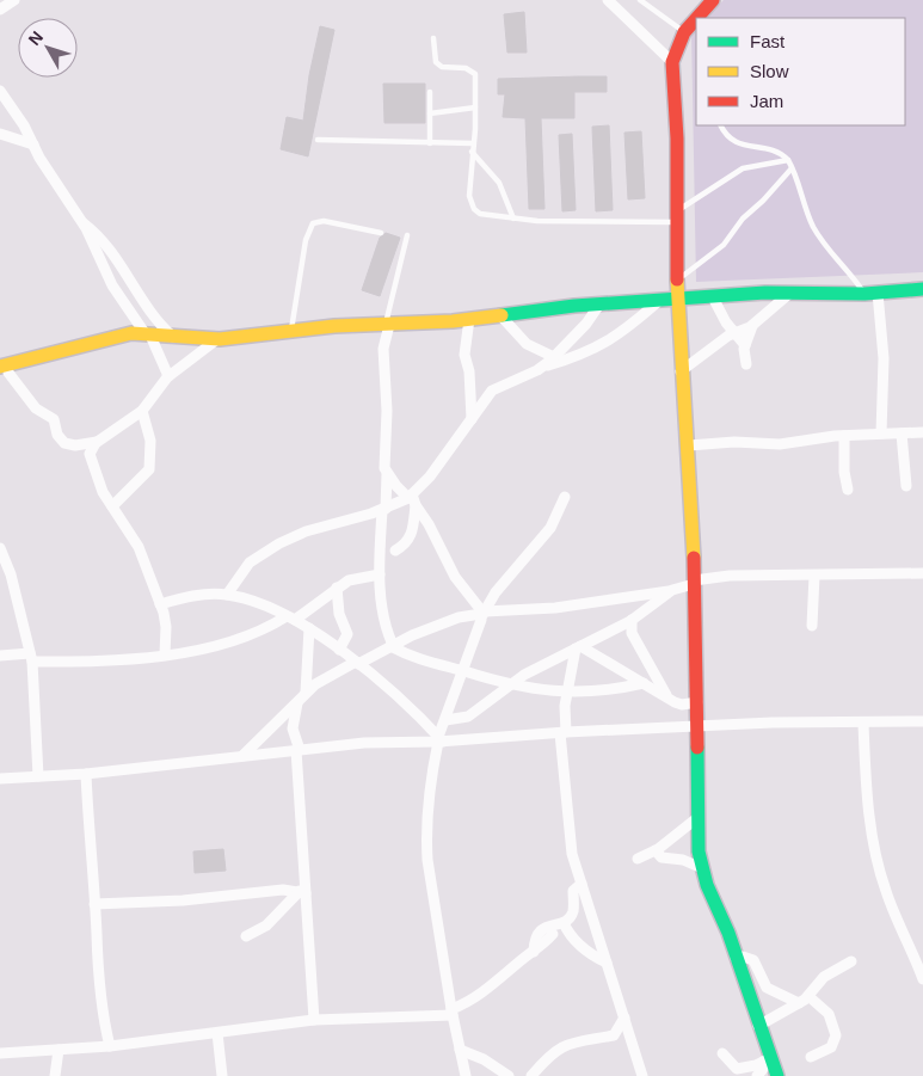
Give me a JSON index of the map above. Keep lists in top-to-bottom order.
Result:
{
  "legend": ["Fast", "Slow", "Jam"],
  "north": "top left"
}
